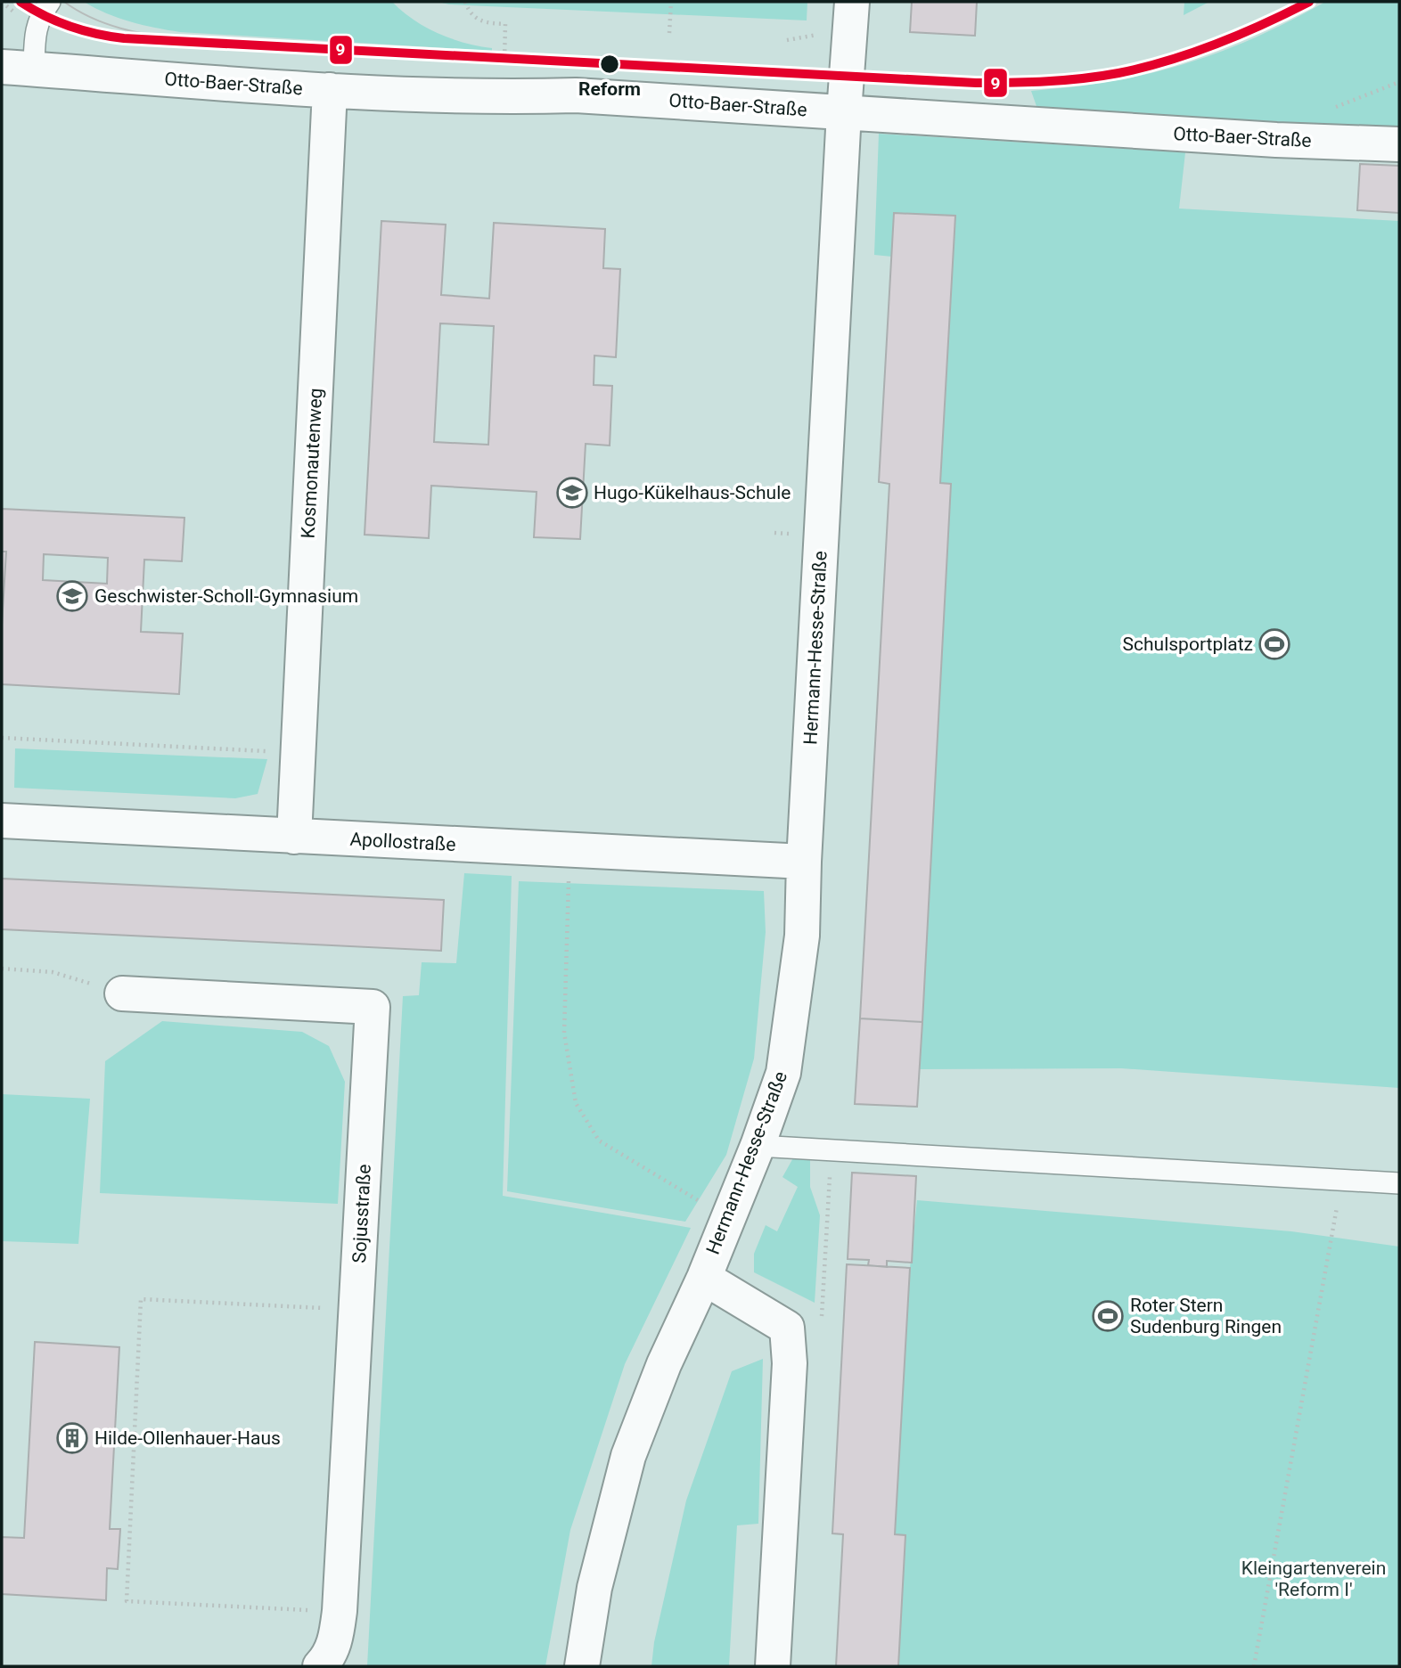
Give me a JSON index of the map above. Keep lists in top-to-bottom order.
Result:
{
  "streets": {
    "street": [
      "Otto-Baer-Straße",
      "Kosmonautenweg",
      "Hermann-Hesse-Straße",
      "Apollostraße",
      "Sojusstraße"
    ]
  },
  "crossings": [
    ["Otto-Baer-Straße", "Kosmonautenweg"],
    ["Otto-Baer-Straße", "Hermann-Hesse-Straße"],
    ["Kosmonautenweg", "Apollostraße"],
    ["Hermann-Hesse-Straße", "Apollostraße"]
  ],
  "parks": ["Kleingartenverein 'Reform I'"],
  "places": {
    "other": ["Reform"],
    "school or university": ["Hugo-Kükelhaus-Schule", "Geschwister-Scholl-Gymnasium"],
    "sports": ["Schulsportplatz", "Roter Stern Sudenburg Ringen"],
    "building": ["Hilde-Ollenhauer-Haus"]
  },
  "lines": ["transit line 9"]
}
